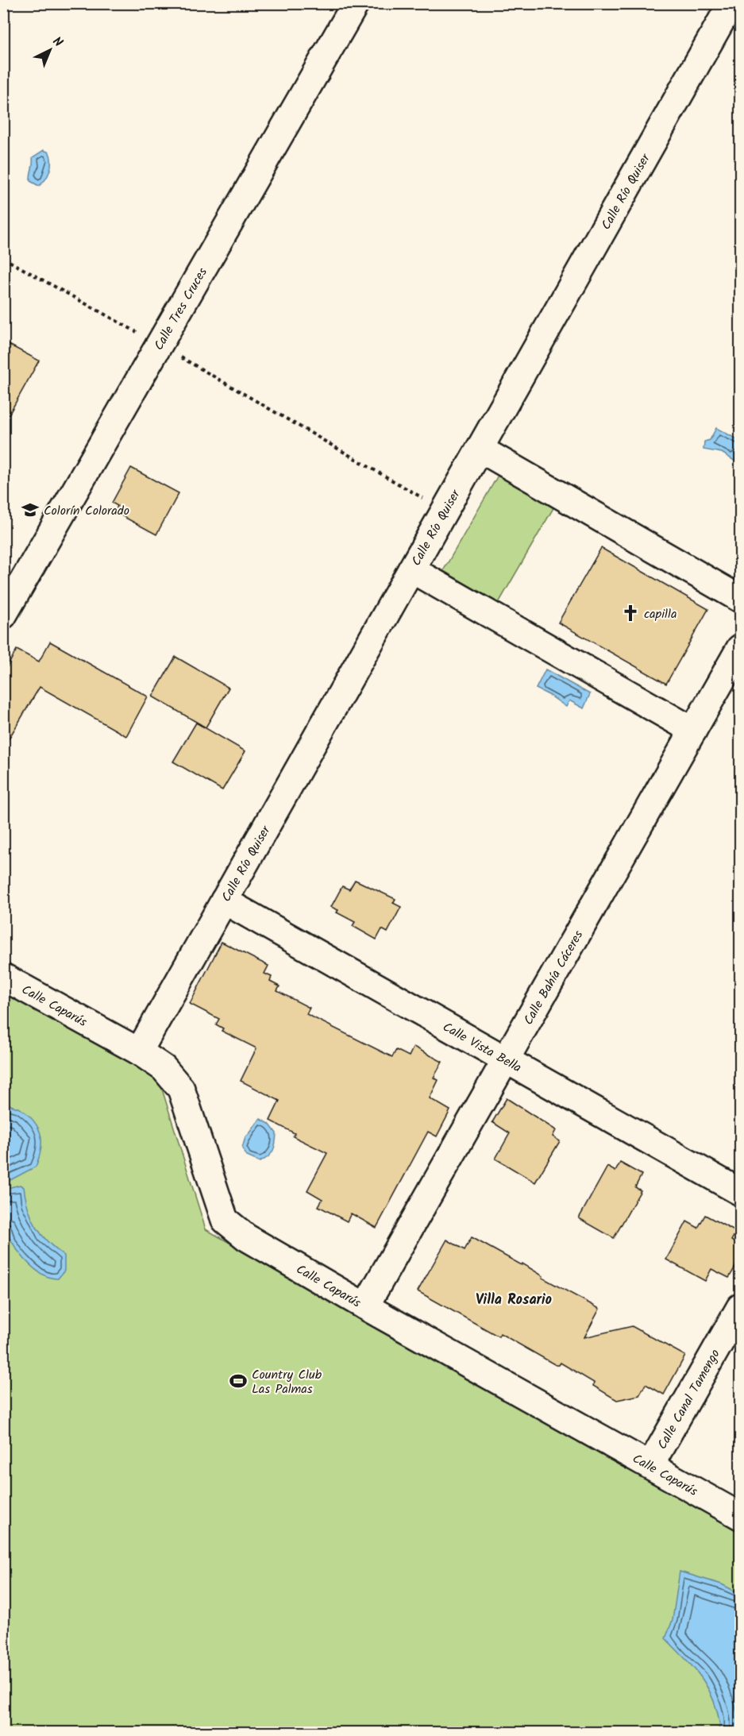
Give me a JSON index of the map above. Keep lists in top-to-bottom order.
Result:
{
  "streets": {
    "street": [
      "Calle Río Quiser",
      "Calle Tres Cruces",
      "Calle Bahía Cáceres",
      "Calle Caparús",
      "Calle Vista Bella",
      "Calle Canal Tamengo"
    ]
  },
  "crossings": [
    ["Calle Río Quiser", "Calle Caparús"],
    ["Calle Río Quiser", "Calle Vista Bella"],
    ["Calle Bahía Cáceres", "Calle Caparús"],
    ["Calle Bahía Cáceres", "Calle Vista Bella"],
    ["Calle Caparús", "Calle Canal Tamengo"]
  ],
  "districts": ["Villa Rosario"],
  "places": {
    "school or university": ["Colorín Colorado"],
    "church": ["capilla"],
    "sports": ["Country Club Las Palmas"]
  },
  "north": "top right"
}
